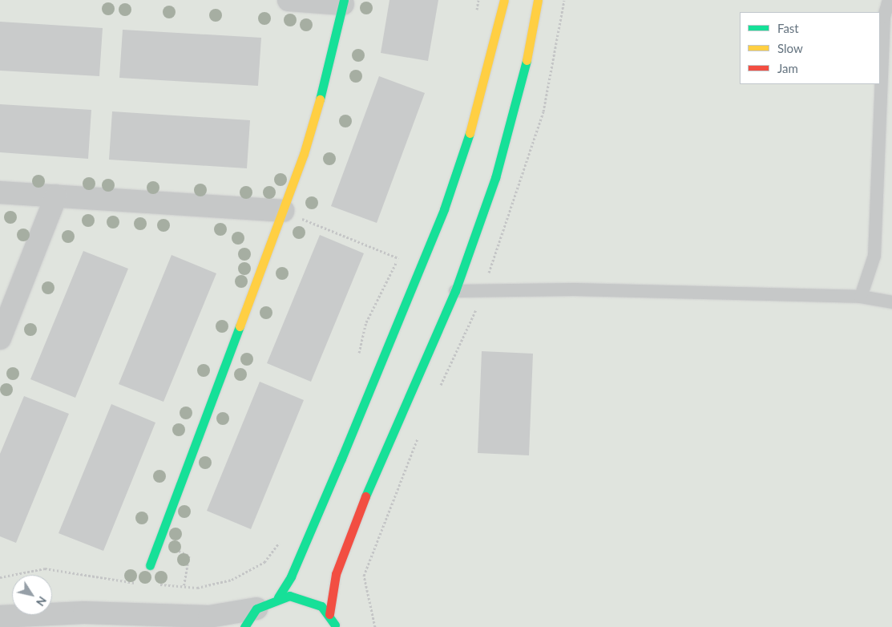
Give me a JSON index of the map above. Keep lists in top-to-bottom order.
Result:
{
  "legend": ["Fast", "Slow", "Jam"],
  "north": "bottom right"
}
